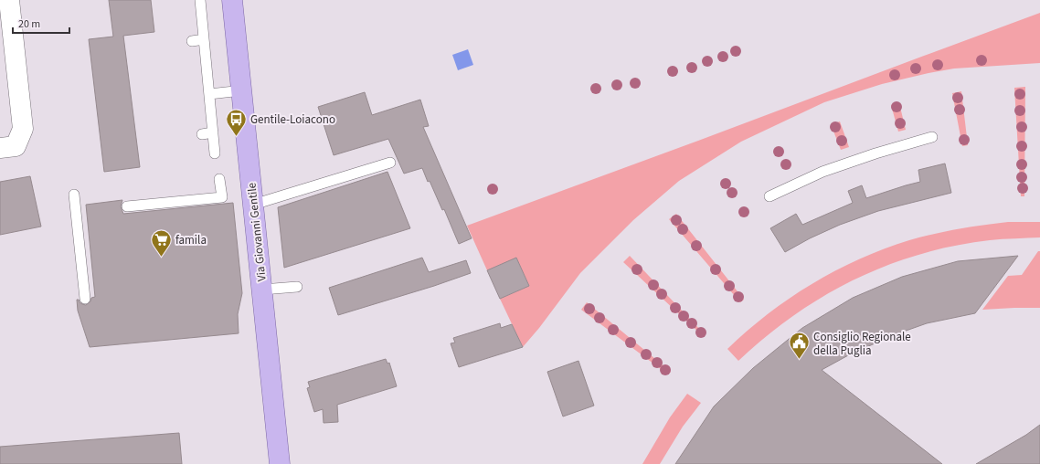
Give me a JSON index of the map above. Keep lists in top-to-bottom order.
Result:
{
  "streets": {
    "main road": ["Via Giovanni Gentile"]
  },
  "places": {
    "bus stop": ["Gentile-Loiacono"],
    "supermarket": ["famila"],
    "public building": ["Consiglio Regionale della Puglia"]
  },
  "scale_bar": "20 m"
}
